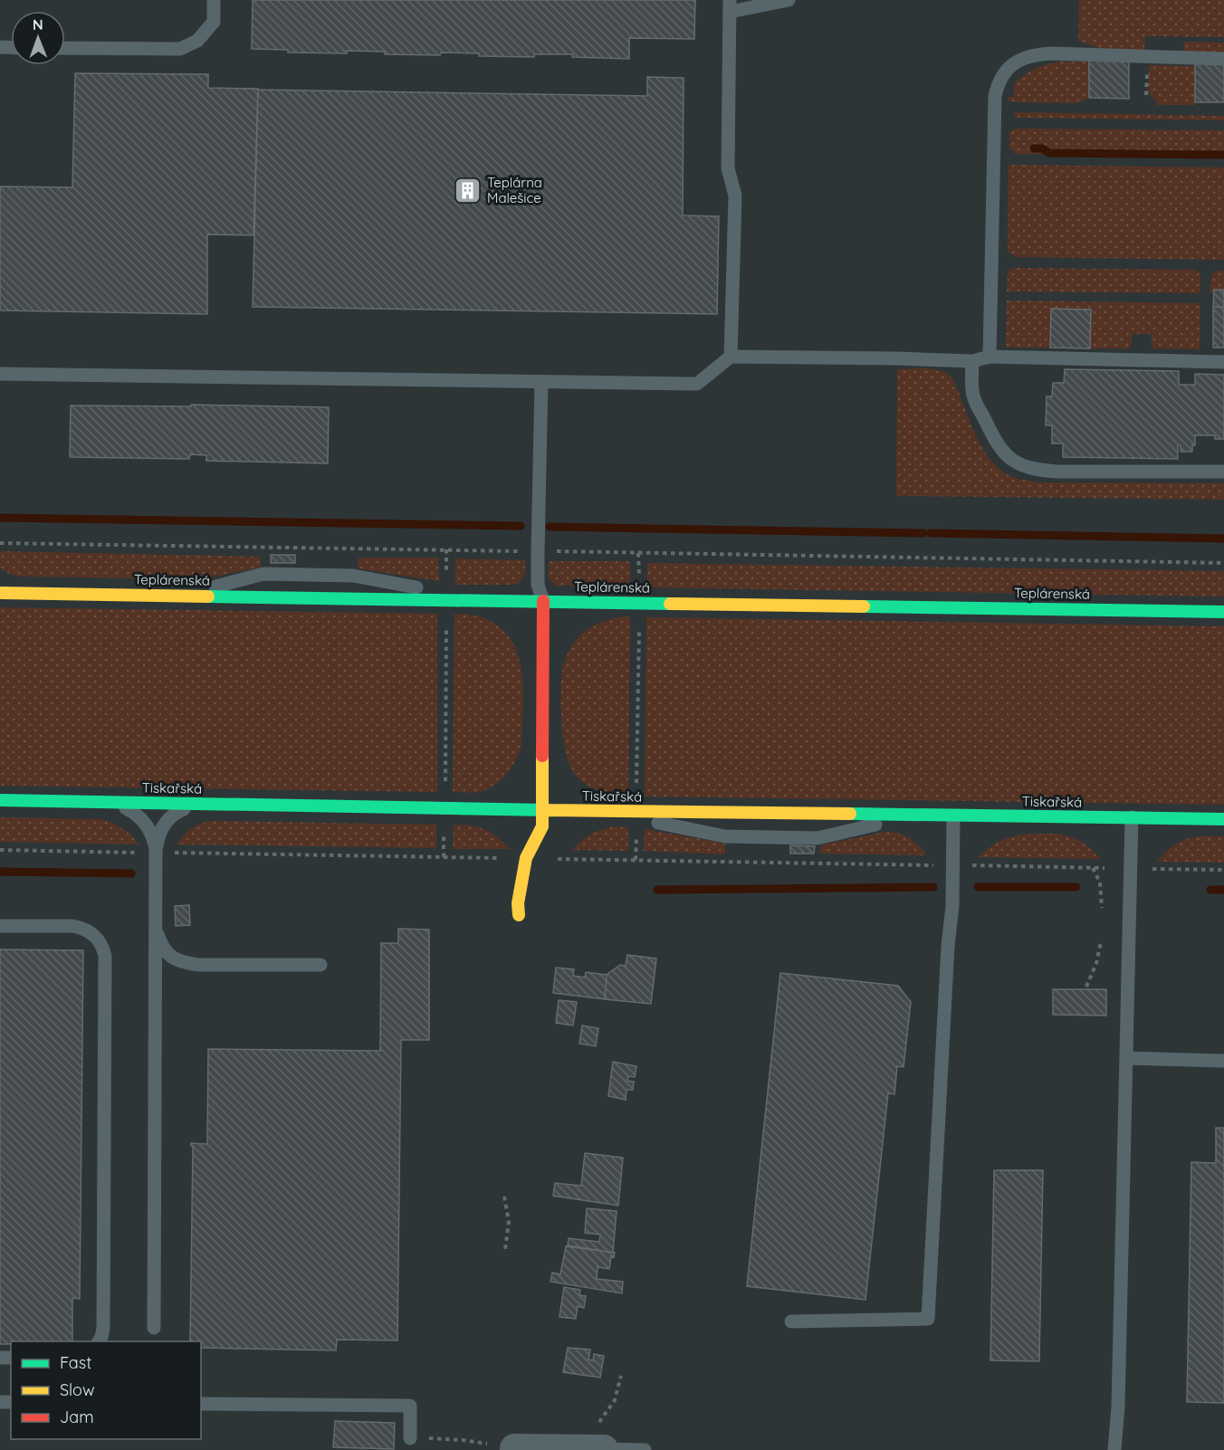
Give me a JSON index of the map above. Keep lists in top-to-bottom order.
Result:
{
  "streets": {
    "street": ["Teplárenská", "Tiskařská"]
  },
  "places": {
    "building": ["Teplárna Malešice"]
  },
  "legend": ["Fast", "Slow", "Jam"],
  "north": "top"
}
